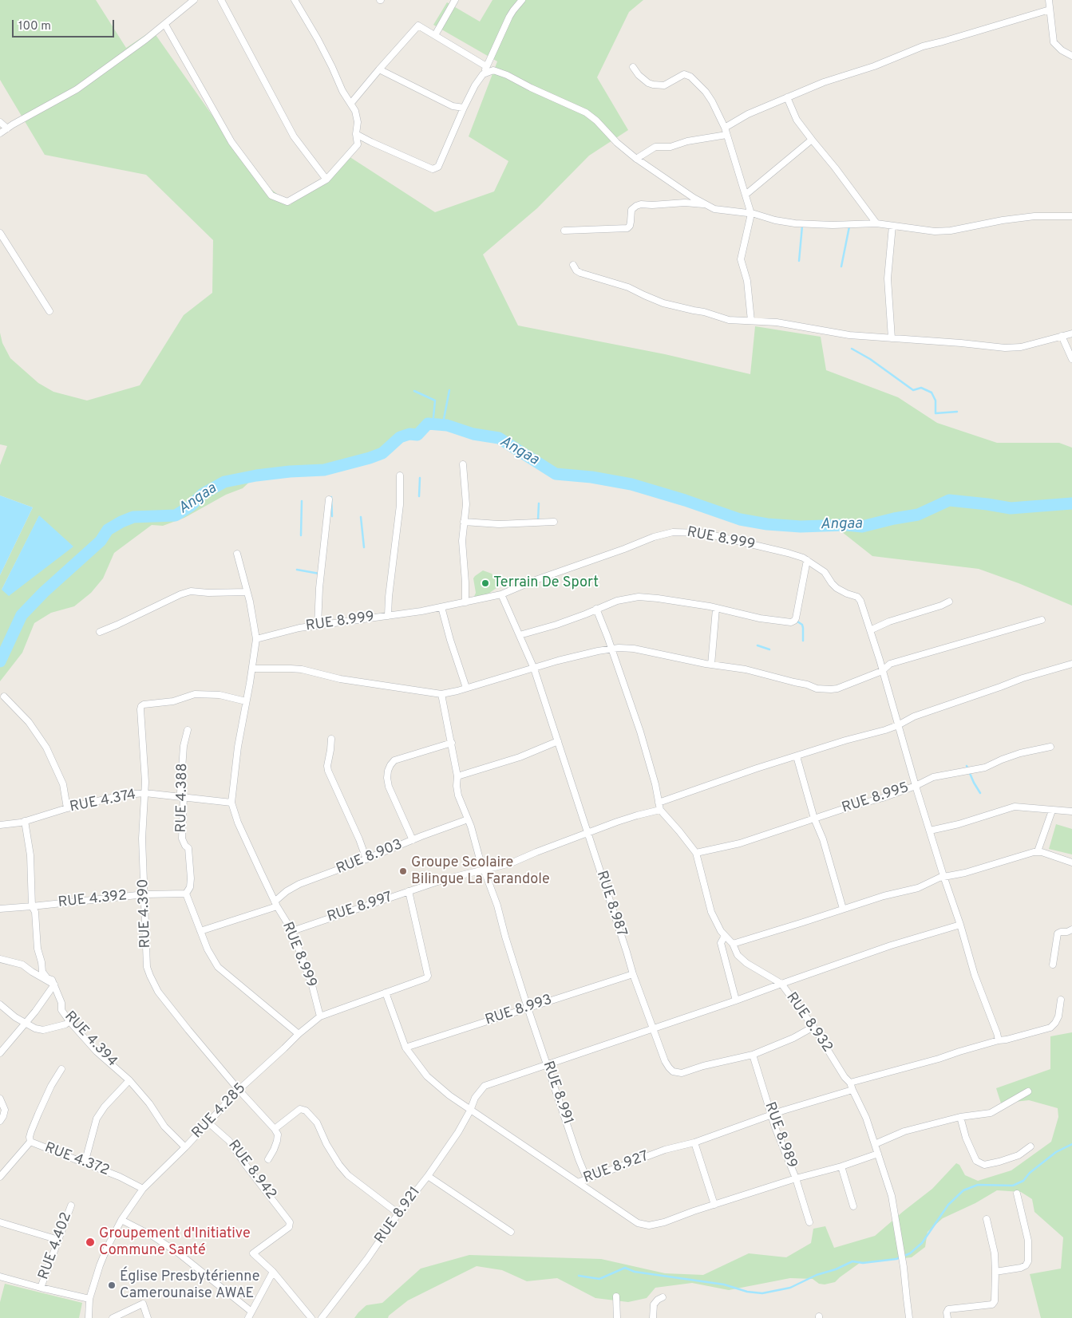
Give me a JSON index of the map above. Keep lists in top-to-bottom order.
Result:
{
  "streets": {
    "street": [
      "RUE 8.999",
      "RUE 4.388",
      "RUE 8.995",
      "RUE 4.374",
      "RUE 8.903",
      "RUE 4.392",
      "RUE 8.987",
      "RUE 8.997",
      "RUE 4.390",
      "RUE 8.993",
      "RUE 8.932",
      "RUE 4.394",
      "RUE 8.991",
      "RUE 4.285",
      "RUE 8.989",
      "RUE 4.372",
      "RUE 8.927",
      "RUE 8.942",
      "RUE 8.921",
      "RUE 4.402"
    ]
  },
  "crossings": [
    ["RUE 8.999", "RUE 8.995"],
    ["RUE 8.999", "RUE 4.374"],
    ["RUE 8.999", "RUE 8.903"],
    ["RUE 8.999", "RUE 8.987"],
    ["RUE 8.999", "RUE 8.997"],
    ["RUE 8.999", "RUE 4.390"],
    ["RUE 8.999", "RUE 4.285"],
    ["RUE 4.388", "RUE 4.374"],
    ["RUE 4.388", "RUE 4.392"],
    ["RUE 4.374", "RUE 4.390"],
    ["RUE 4.374", "RUE 4.394"],
    ["RUE 8.903", "RUE 8.991"],
    ["RUE 4.392", "RUE 4.390"],
    ["RUE 4.392", "RUE 4.394"],
    ["RUE 8.987", "RUE 8.997"],
    ["RUE 8.987", "RUE 8.993"],
    ["RUE 8.987", "RUE 8.932"],
    ["RUE 8.987", "RUE 8.989"],
    ["RUE 8.997", "RUE 8.991"],
    ["RUE 8.997", "RUE 4.285"],
    ["RUE 4.390", "RUE 4.285"],
    ["RUE 8.993", "RUE 8.991"],
    ["RUE 8.993", "RUE 8.927"],
    ["RUE 8.932", "RUE 8.991"],
    ["RUE 8.932", "RUE 8.989"],
    ["RUE 8.932", "RUE 8.927"],
    ["RUE 8.932", "RUE 8.921"],
    ["RUE 4.394", "RUE 4.285"],
    ["RUE 8.991", "RUE 8.927"],
    ["RUE 4.285", "RUE 4.372"],
    ["RUE 4.285", "RUE 8.927"],
    ["RUE 4.285", "RUE 8.942"],
    ["RUE 8.989", "RUE 8.927"],
    ["RUE 8.927", "RUE 8.921"]
  ],
  "water": ["Angaa"],
  "places": [
    "Terrain De Sport",
    "Groupe Scolaire Bilingue La Farandole",
    "Groupement d'Initiative Commune Santé",
    "Église Presbytérienne Camerounaise AWAE"
  ],
  "scale_bar": "100 m"
}
